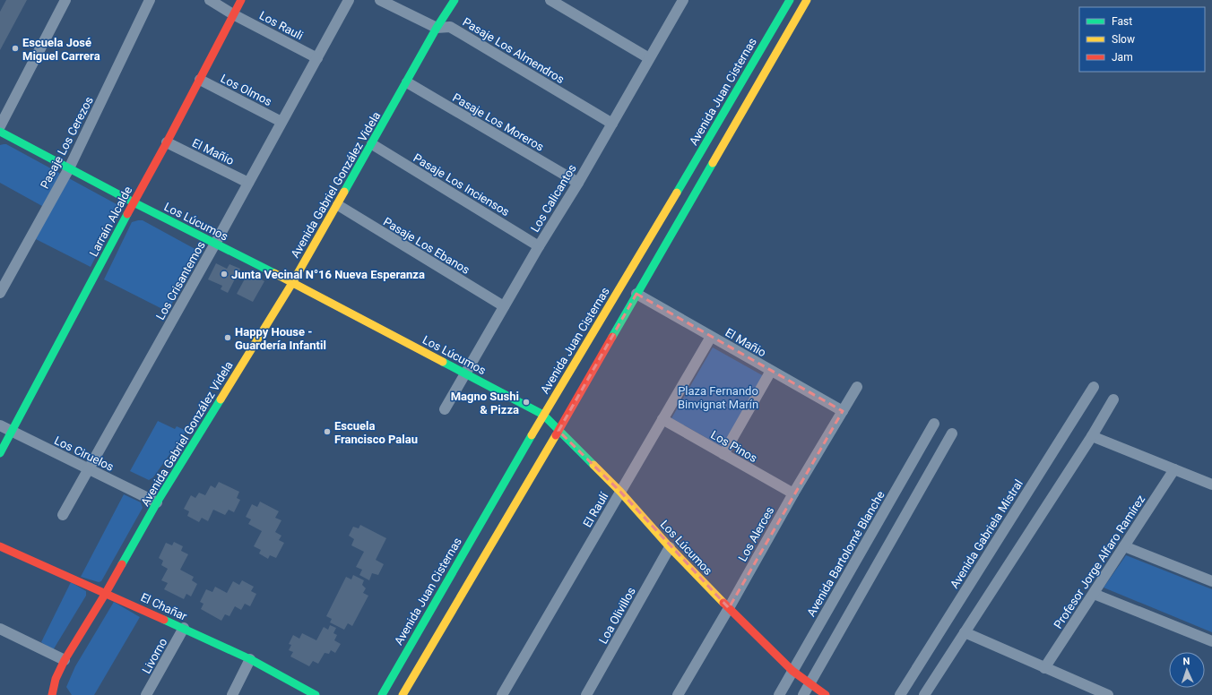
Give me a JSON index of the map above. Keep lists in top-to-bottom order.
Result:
{
  "streets": {
    "street": [
      "Los Rauli",
      "Pasaje Los Almendros",
      "Los Olmos",
      "Avenida Juan Cisternas",
      "Pasaje Los Moreros",
      "Pasaje Los Cerezos",
      "El Mañio",
      "Avenida Gabriel González Videla",
      "Pasaje Los Inciensos",
      "Los Calicantos",
      "Larraín Alcalde",
      "Los Lúcumos",
      "Pasaje Los Ebanos",
      "Los Crisantemos",
      "Los Pinos",
      "Los Ciruelos",
      "El Raulí",
      "Los Alerces",
      "Avenida Gabriela Mistral",
      "Avenida Bartolomé Blanche",
      "Profesor Jorge Alfaro Ramírez",
      "El Chañar",
      "Loa Olivillos",
      "Livorno"
    ]
  },
  "crossings": [
    ["Los Rauli", "Larraín Alcalde"],
    ["Los Rauli", "Los Crisantemos"],
    ["Pasaje Los Almendros", "Avenida Gabriel González Videla"],
    ["Pasaje Los Almendros", "Los Calicantos"],
    ["Los Olmos", "Larraín Alcalde"],
    ["Los Olmos", "Los Crisantemos"],
    ["Avenida Juan Cisternas", "Los Lúcumos"],
    ["Pasaje Los Moreros", "Avenida Gabriel González Videla"],
    ["Pasaje Los Moreros", "Los Calicantos"],
    ["Pasaje Los Cerezos", "Los Lúcumos"],
    ["El Mañio", "Larraín Alcalde"],
    ["El Mañio", "Los Crisantemos"],
    ["El Mañio", "El Raulí"],
    ["El Mañio", "Los Alerces"],
    ["Avenida Gabriel González Videla", "Pasaje Los Inciensos"],
    ["Avenida Gabriel González Videla", "Los Lúcumos"],
    ["Avenida Gabriel González Videla", "Pasaje Los Ebanos"],
    ["Avenida Gabriel González Videla", "Los Ciruelos"],
    ["Avenida Gabriel González Videla", "El Chañar"],
    ["Pasaje Los Inciensos", "Los Calicantos"],
    ["Los Calicantos", "Los Lúcumos"],
    ["Los Calicantos", "Pasaje Los Ebanos"],
    ["Larraín Alcalde", "Los Lúcumos"],
    ["Larraín Alcalde", "Los Ciruelos"],
    ["Los Lúcumos", "Los Crisantemos"],
    ["Los Lúcumos", "El Raulí"],
    ["Los Lúcumos", "Los Alerces"],
    ["Los Lúcumos", "Avenida Bartolomé Blanche"],
    ["Los Lúcumos", "Loa Olivillos"],
    ["Los Crisantemos", "Los Ciruelos"],
    ["Los Pinos", "El Raulí"],
    ["Los Pinos", "Los Alerces"],
    ["El Chañar", "Livorno"]
  ],
  "parks": ["Plaza Fernando Binvignat Marín"],
  "places": [
    "Escuela José Miguel Carrera",
    "Junta Vecinal N°16 Nueva Esperanza",
    "Happy House - Guardería Infantil",
    "Magno Sushi & Pizza",
    "Escuela Francisco Palau"
  ],
  "legend": ["Fast", "Slow", "Jam"],
  "north": "top"
}
